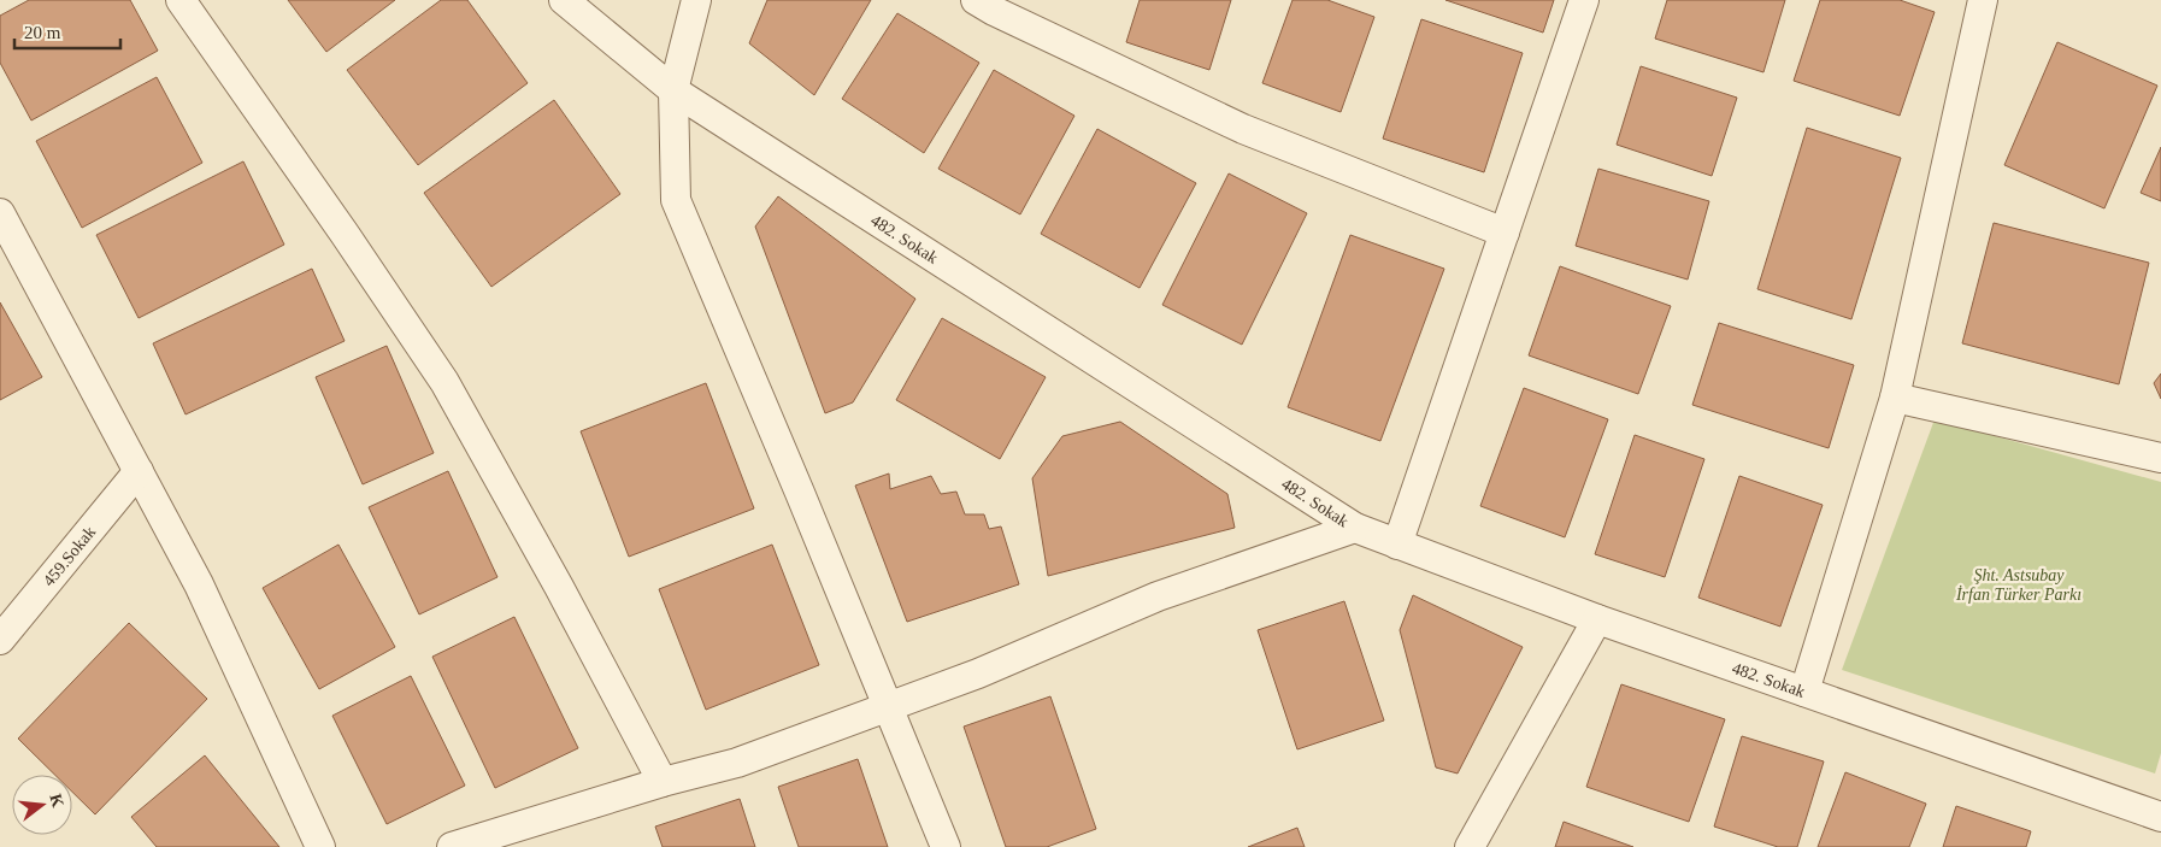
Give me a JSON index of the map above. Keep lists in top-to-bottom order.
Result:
{
  "streets": {
    "street": ["482. Sokak", "459.Sokak"]
  },
  "parks": ["Şht. Astsubay İrfan Türker Parkı"],
  "scale_bar": "20 m",
  "north": "right"
}
